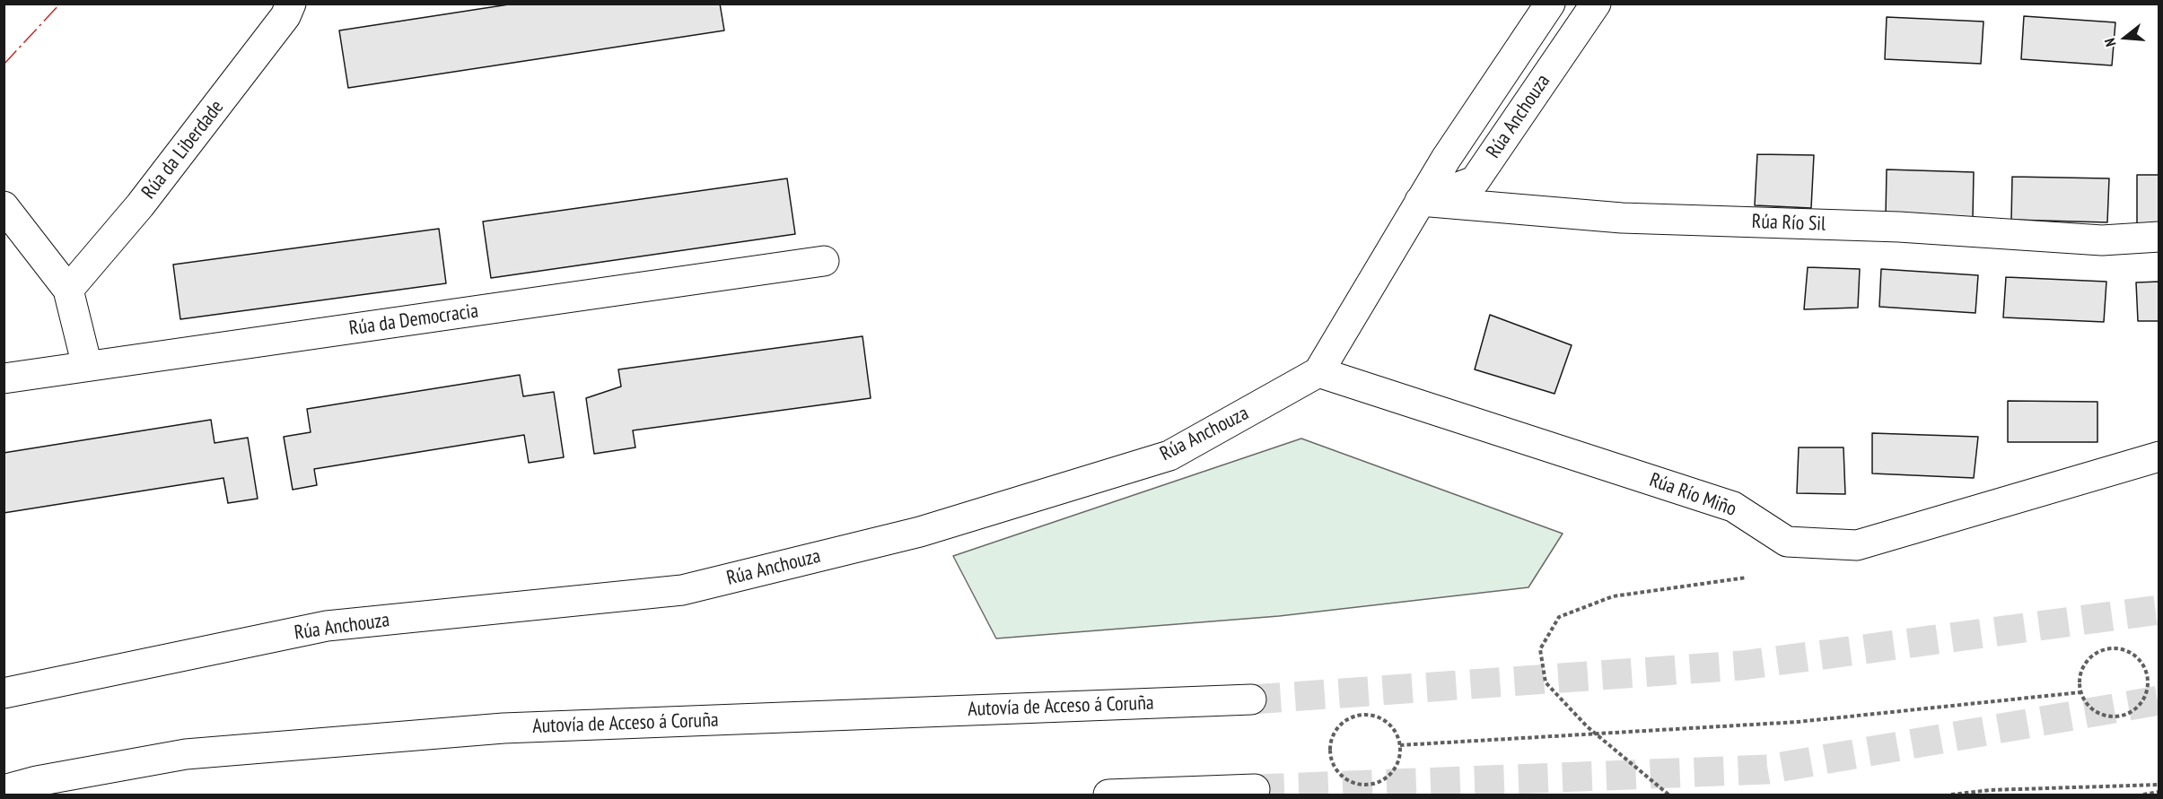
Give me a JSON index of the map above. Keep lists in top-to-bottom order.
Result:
{
  "streets": {
    "main road": [
      "Rúa Anchouza",
      "Rúa da Liberdade",
      "Rúa Río Sil",
      "Rúa da Democracia",
      "Rúa Río Miño",
      "Autovía de Acceso á Coruña"
    ]
  },
  "crossings": [
    ["Rúa Anchouza", "Rúa Río Sil"],
    ["Rúa Anchouza", "Rúa Río Miño"]
  ],
  "north": "left"
}
